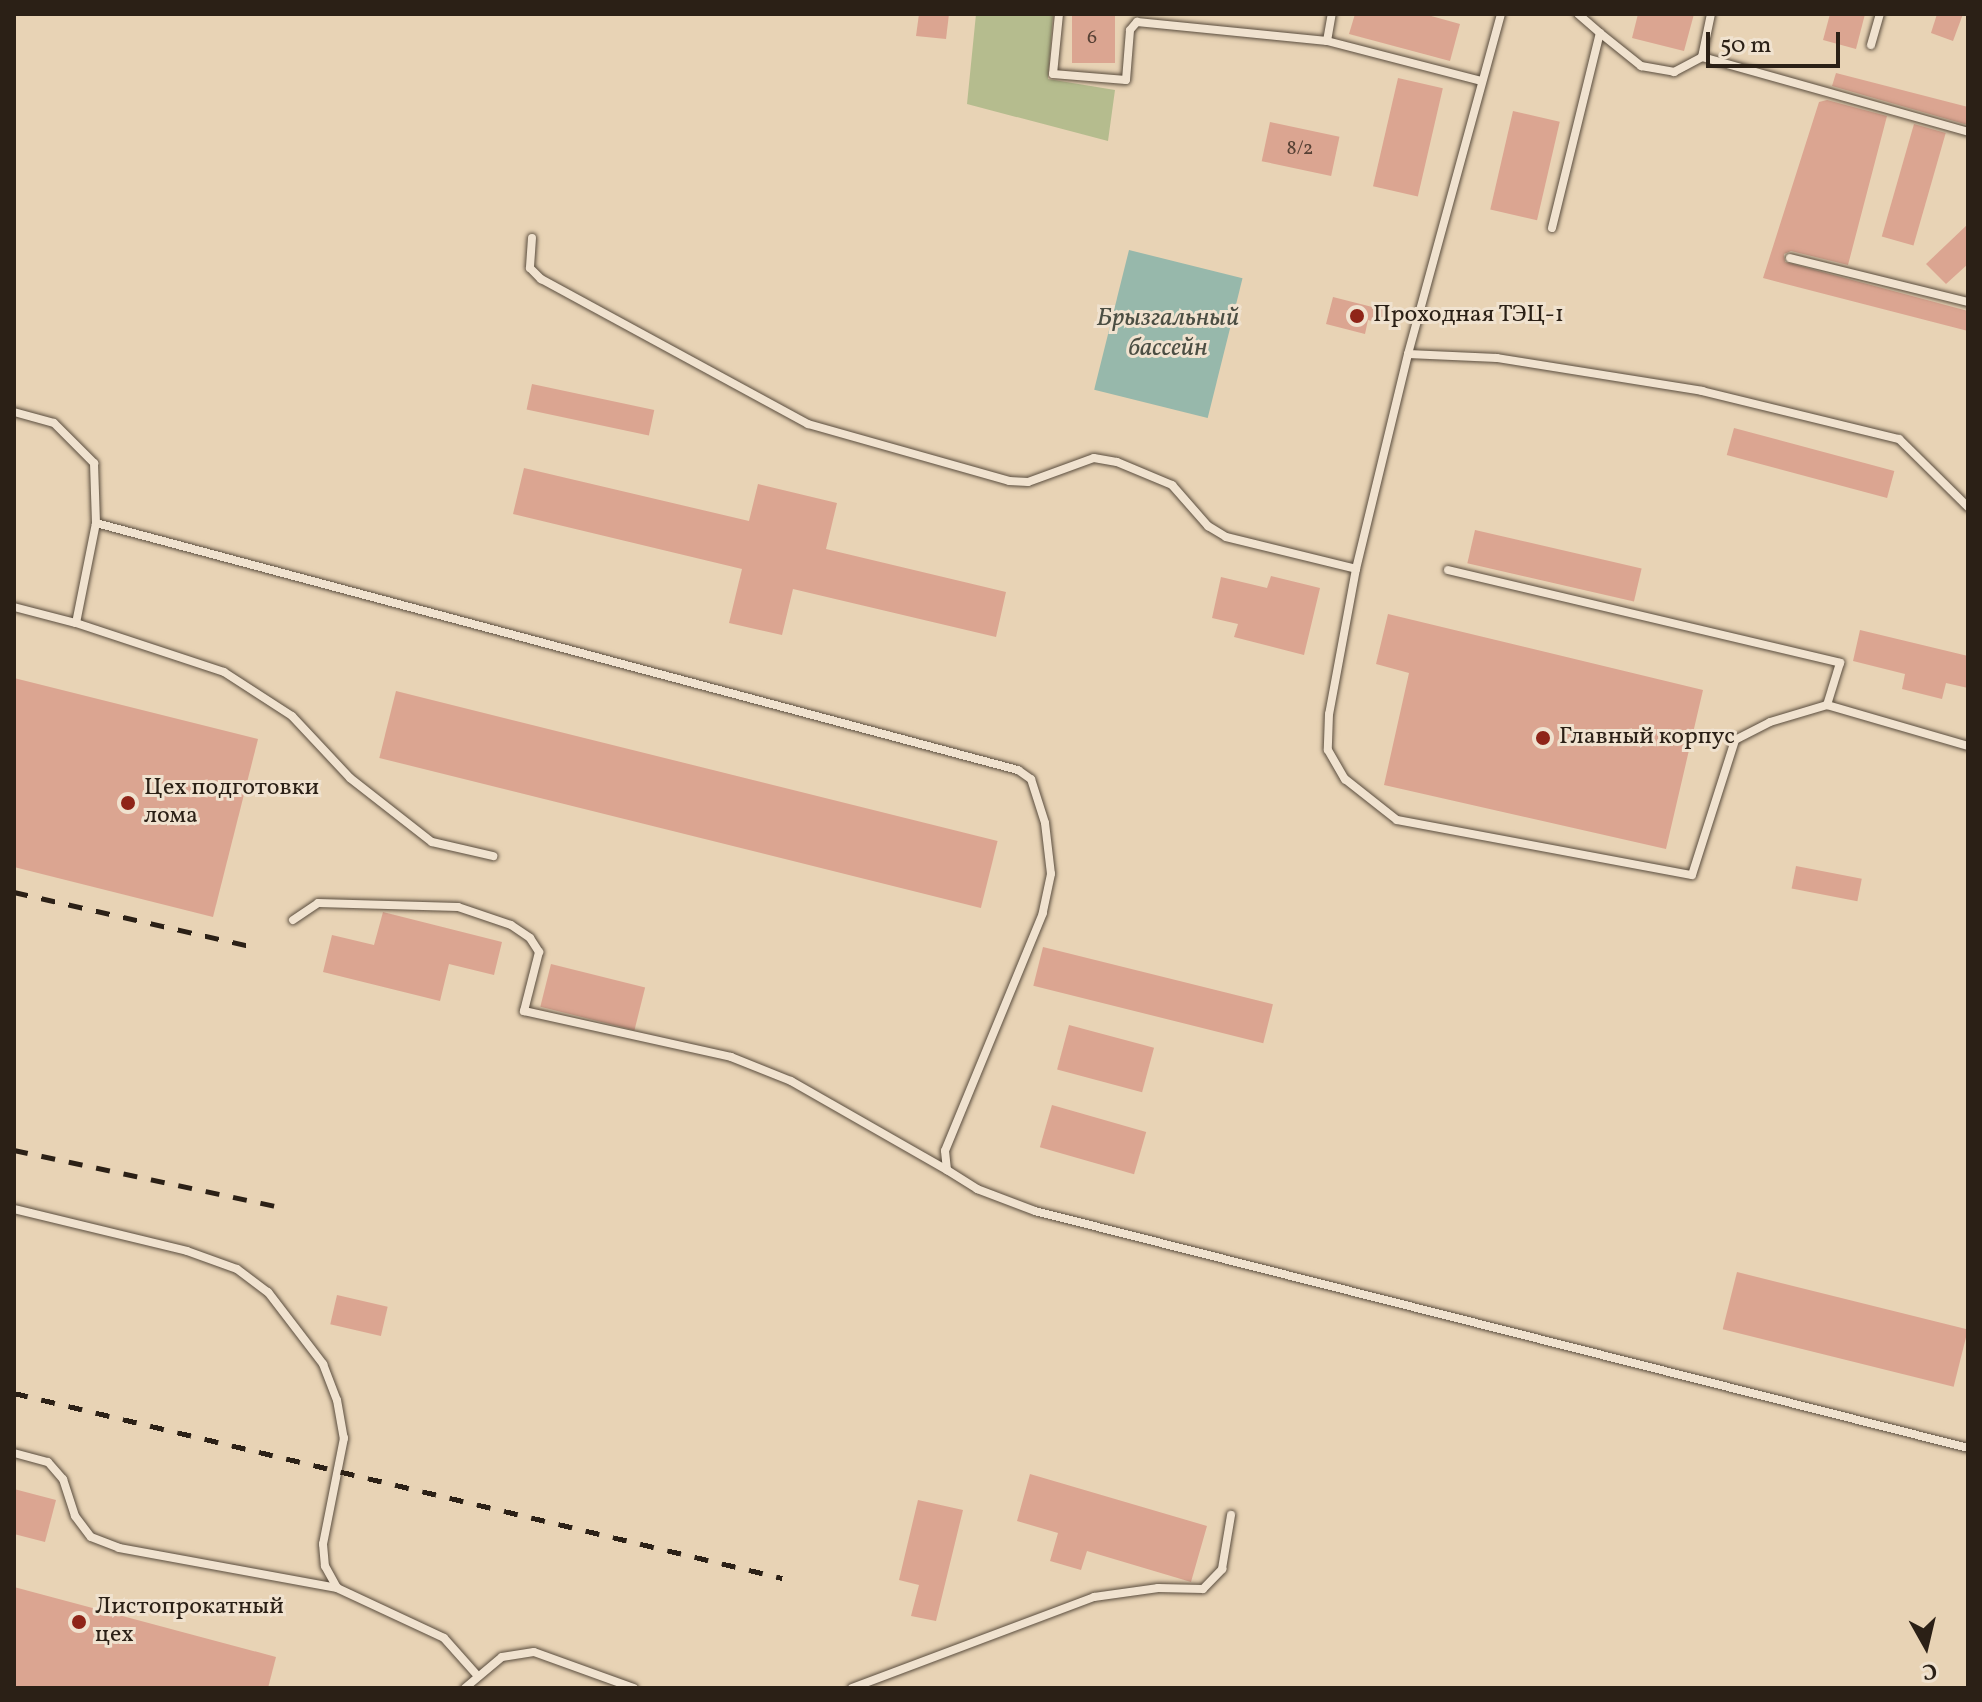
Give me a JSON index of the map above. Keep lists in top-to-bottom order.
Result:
{
  "water": ["Брызгальный бассейн"],
  "places": [
    "Проходная ТЭЦ-1",
    "Главный корпус",
    "Цех подготовки лома",
    "Листопрокатный цех"
  ],
  "house_numbers": ["6", "8/2"],
  "scale_bar": "50 m",
  "north": "bottom"
}
